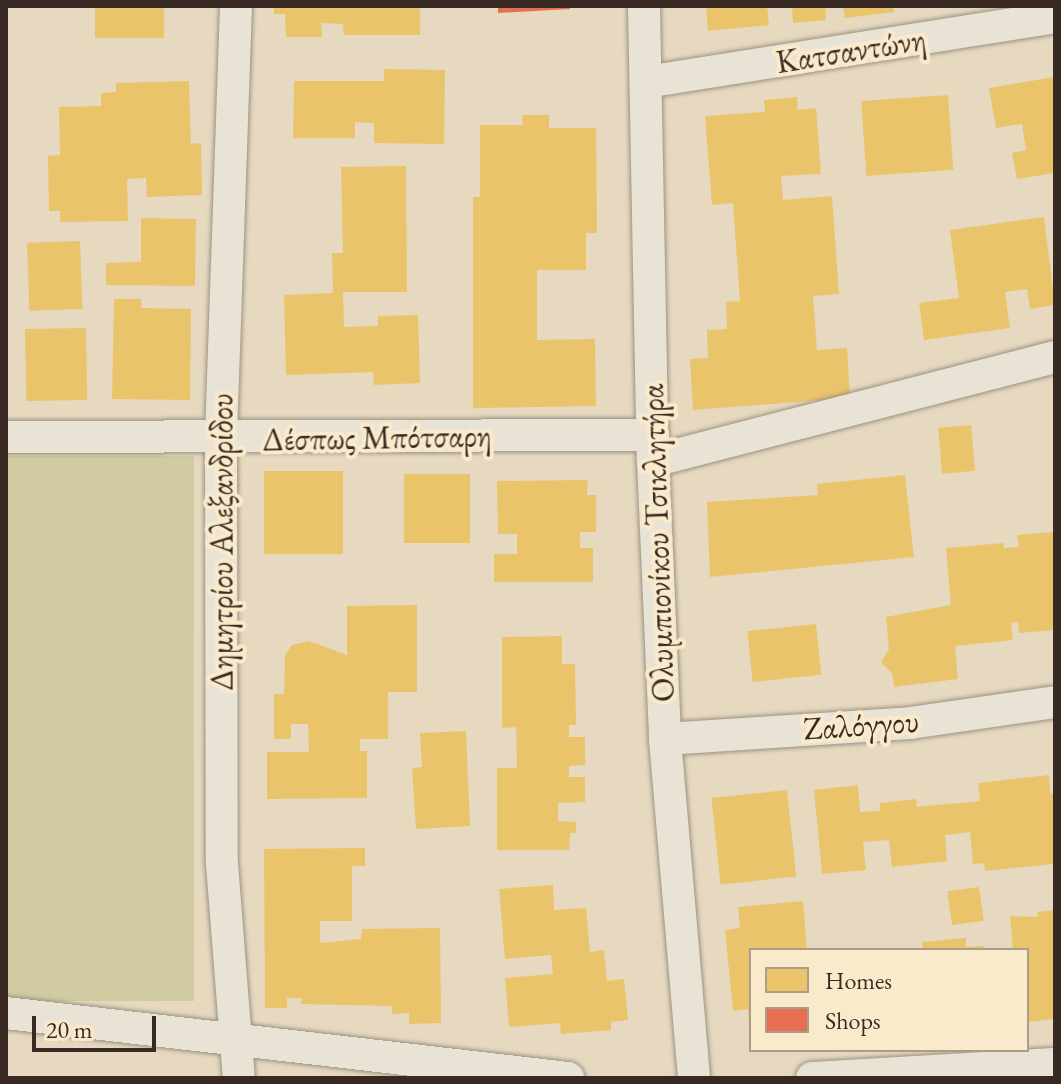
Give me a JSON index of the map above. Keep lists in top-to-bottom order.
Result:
{
  "streets": {
    "street": [
      "Κατσαντώνη",
      "Δέσπως Μπότσαρη",
      "Δημητρίου Αλεξανδρίδου",
      "Ολυμπιονίκου Τσικλητήρα",
      "Ζαλόγγου"
    ]
  },
  "crossings": [
    ["Κατσαντώνη", "Ολυμπιονίκου Τσικλητήρα"],
    ["Δέσπως Μπότσαρη", "Δημητρίου Αλεξανδρίδου"],
    ["Δέσπως Μπότσαρη", "Ολυμπιονίκου Τσικλητήρα"],
    ["Ολυμπιονίκου Τσικλητήρα", "Ζαλόγγου"]
  ],
  "legend": ["Homes", "Shops"],
  "scale_bar": "20 m"
}
